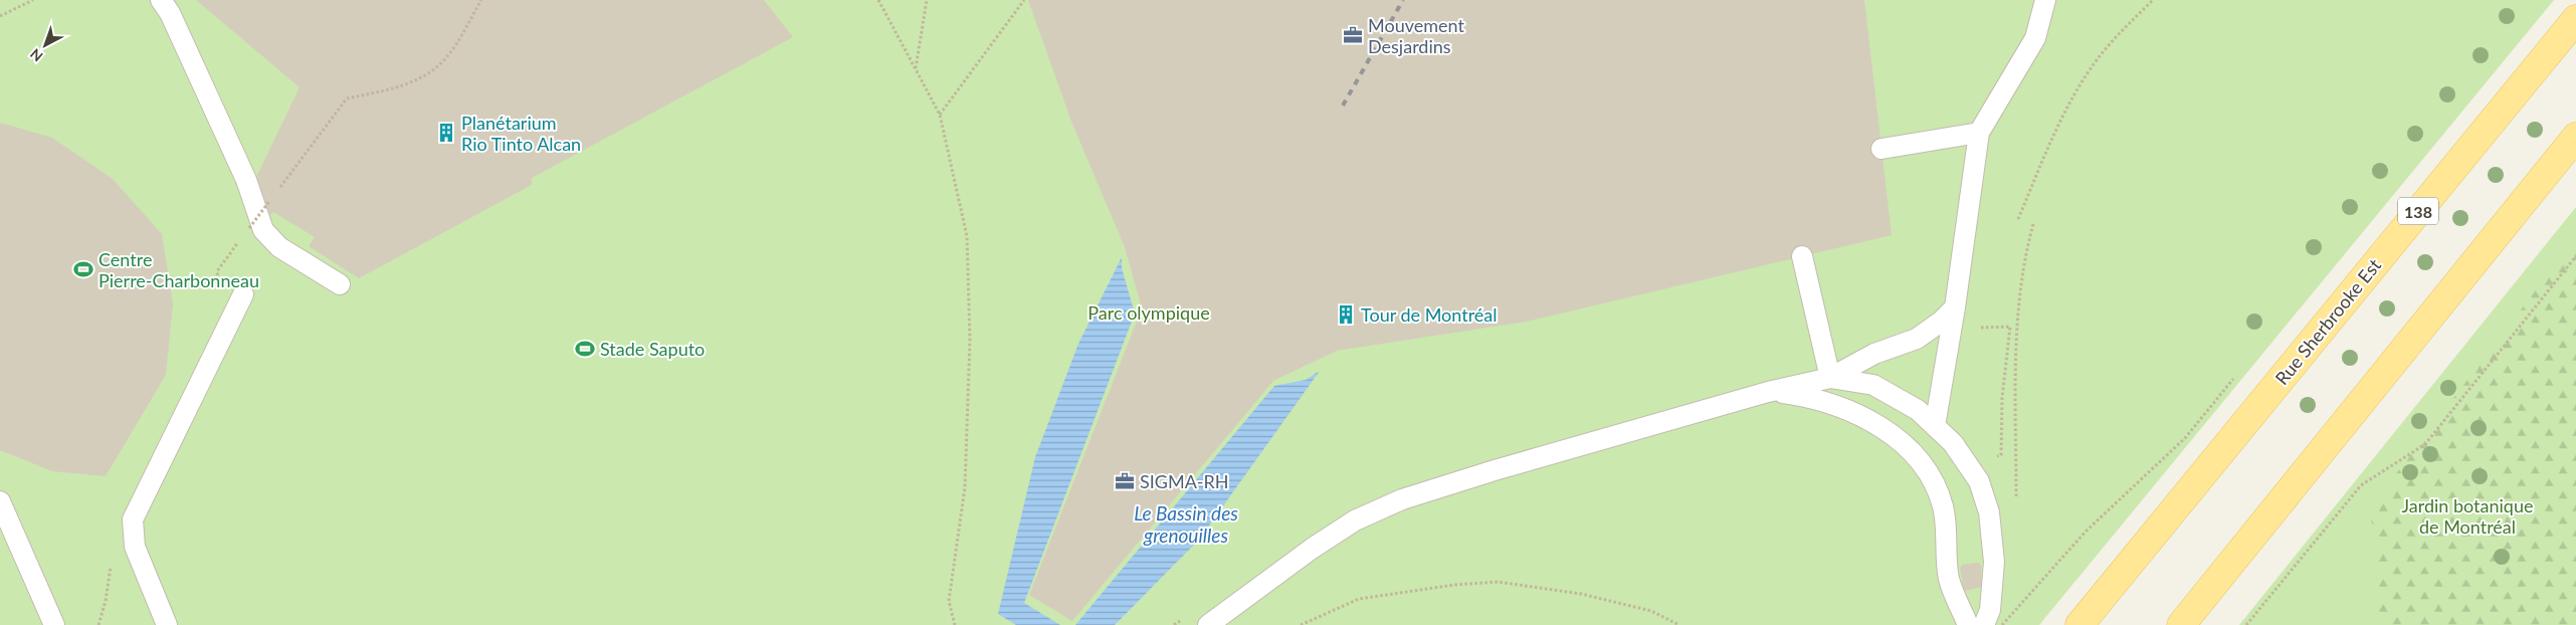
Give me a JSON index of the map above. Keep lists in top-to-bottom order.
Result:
{
  "streets": {
    "main road": ["138", "Rue Sherbrooke Est"]
  },
  "water": ["Le Bassin des grenouilles"],
  "parks": ["Parc olympique", "Jardin botanique de Montréal"],
  "places": {
    "office": ["Mouvement Desjardins", "SIGMA-RH"],
    "building": ["Planétarium Rio Tinto Alcan", "Tour de Montréal"],
    "sports": ["Centre Pierre-Charbonneau", "Stade Saputo"]
  },
  "north": "bottom left"
}
